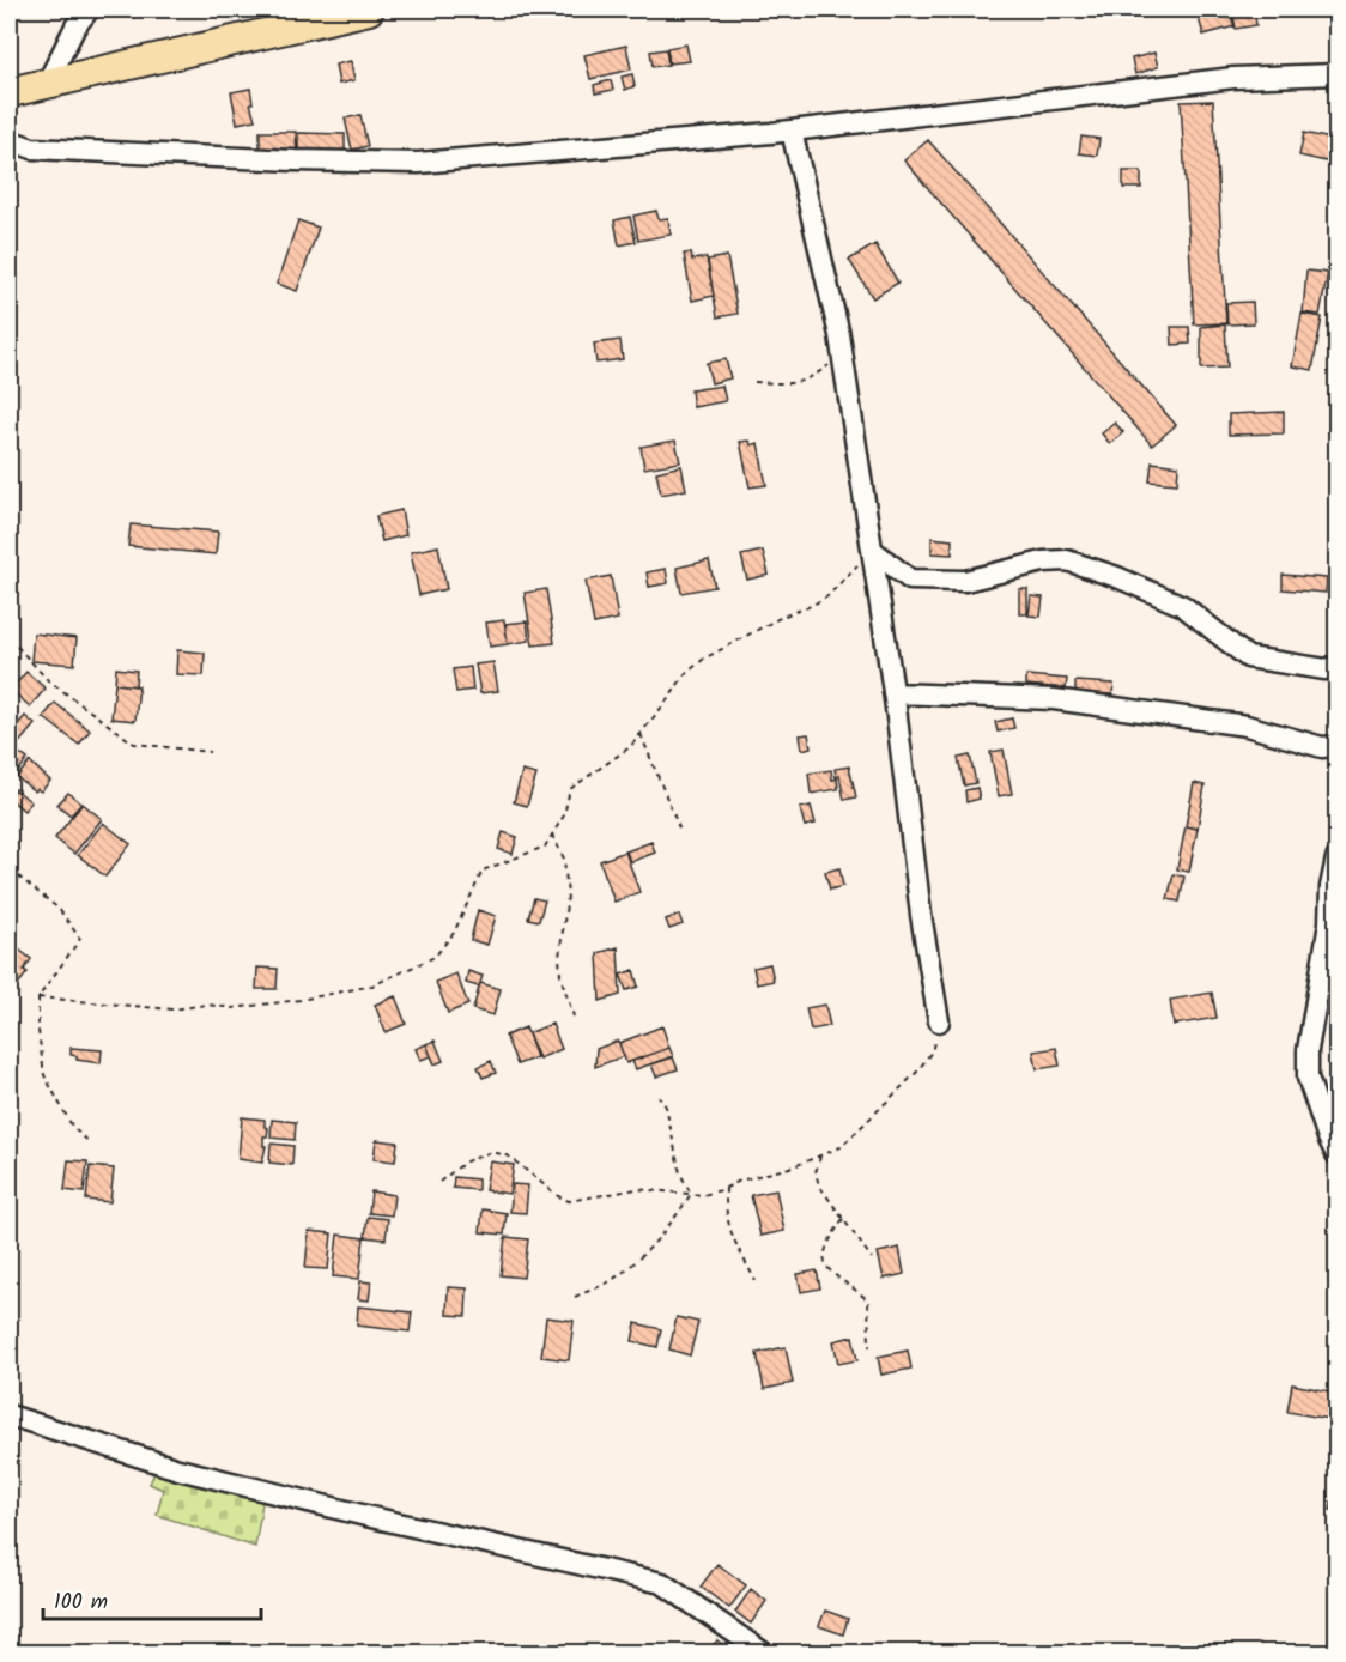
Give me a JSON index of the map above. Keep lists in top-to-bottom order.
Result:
{
  "scale_bar": "100 m"
}
